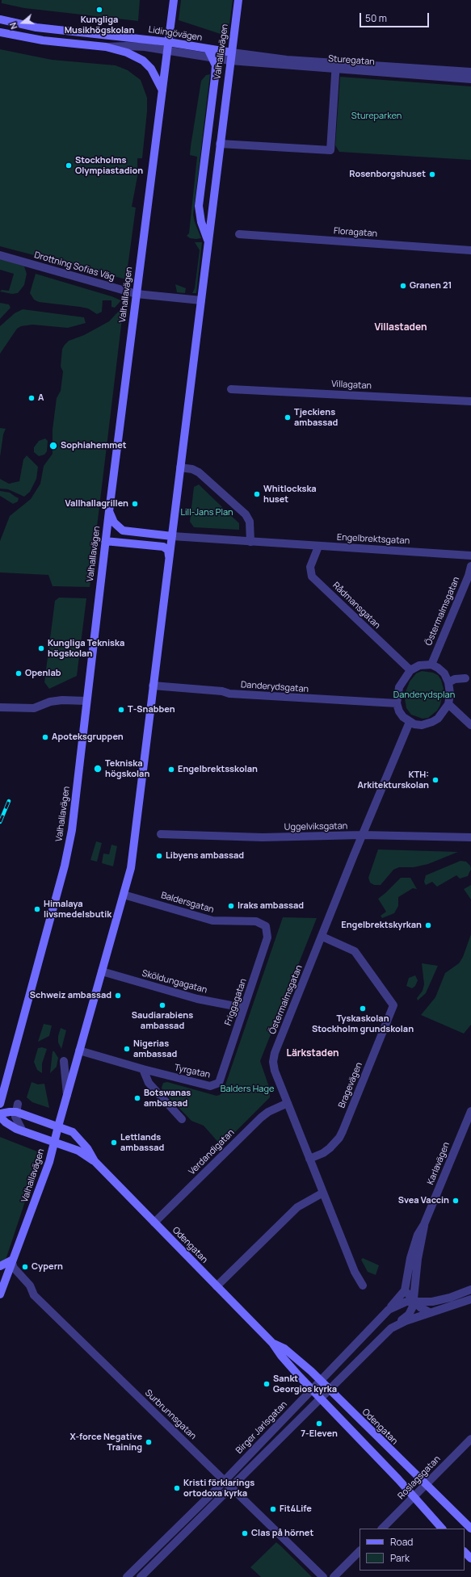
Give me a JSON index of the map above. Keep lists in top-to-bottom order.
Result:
{
  "streets": {
    "main road": ["Lidingövägen", "Valhallavägen", "Odengatan"],
    "street": [
      "Sturegatan",
      "Floragatan",
      "Drottning Sofias Väg",
      "Villagatan",
      "Engelbrektsgatan",
      "Rådmansgatan",
      "Östermalmsgatan",
      "Danderydsgatan",
      "Uggelviksgatan",
      "Baldersgatan",
      "Sköldungagatan",
      "Friggagatan",
      "Tyrgatan",
      "Bragevägen",
      "Verdandigatan",
      "Karlavägen",
      "Surbrunnsgatan",
      "Birger Jarlsgatan",
      "Roslagsgatan"
    ]
  },
  "crossings": [
    ["Lidingövägen", "Valhallavägen"],
    ["Lidingövägen", "Sturegatan"],
    ["Valhallavägen", "Sturegatan"],
    ["Valhallavägen", "Drottning Sofias Väg"],
    ["Valhallavägen", "Danderydsgatan"],
    ["Valhallavägen", "Baldersgatan"],
    ["Valhallavägen", "Sköldungagatan"],
    ["Valhallavägen", "Tyrgatan"],
    ["Valhallavägen", "Odengatan"],
    ["Valhallavägen", "Surbrunnsgatan"],
    ["Engelbrektsgatan", "Rådmansgatan"],
    ["Rådmansgatan", "Östermalmsgatan"],
    ["Rådmansgatan", "Danderydsgatan"],
    ["Östermalmsgatan", "Danderydsgatan"],
    ["Östermalmsgatan", "Uggelviksgatan"],
    ["Östermalmsgatan", "Bragevägen"],
    ["Östermalmsgatan", "Verdandigatan"],
    ["Baldersgatan", "Friggagatan"],
    ["Sköldungagatan", "Friggagatan"],
    ["Friggagatan", "Tyrgatan"],
    ["Verdandigatan", "Odengatan"],
    ["Karlavägen", "Birger Jarlsgatan"],
    ["Odengatan", "Birger Jarlsgatan"],
    ["Odengatan", "Roslagsgatan"],
    ["Surbrunnsgatan", "Birger Jarlsgatan"]
  ],
  "districts": ["Villastaden", "Lärkstaden"],
  "parks": [
    "Stureparken",
    "Lill-Jans Plan",
    "Danderydsplan",
    "Balders Hage"
  ],
  "places": [
    "Kungliga Musikhögskolan",
    "Stockholms Olympiastadion",
    "Rosenborgshuset",
    "Granen 21",
    "A",
    "Tjeckiens ambassad",
    "Sophiahemmet",
    "Whitlockska huset",
    "Vallhallagrillen",
    "Kungliga Tekniska högskolan",
    "Openlab",
    "T-Snabben",
    "Apoteksgruppen",
    "Tekniska högskolan",
    "Engelbrektsskolan",
    "KTH: Arkitekturskolan",
    "Libyens ambassad",
    "Iraks ambassad",
    "Himalaya livsmedelsbutik",
    "Engelbrektskyrkan",
    "Schweiz ambassad",
    "Saudiarabiens ambassad",
    "Tyskaskolan Stockholm grundskolan",
    "Nigerias ambassad",
    "Botswanas ambassad",
    "Lettlands ambassad",
    "Svea Vaccin",
    "Cypern",
    "Sankt Georgios kyrka",
    "7-Eleven",
    "X-force Negative Training",
    "Kristi förklarings ortodoxa kyrka",
    "Fit4Life",
    "Clas på hörnet"
  ],
  "legend": ["Road", "Park"],
  "scale_bar": "50 m",
  "north": "left"
}
